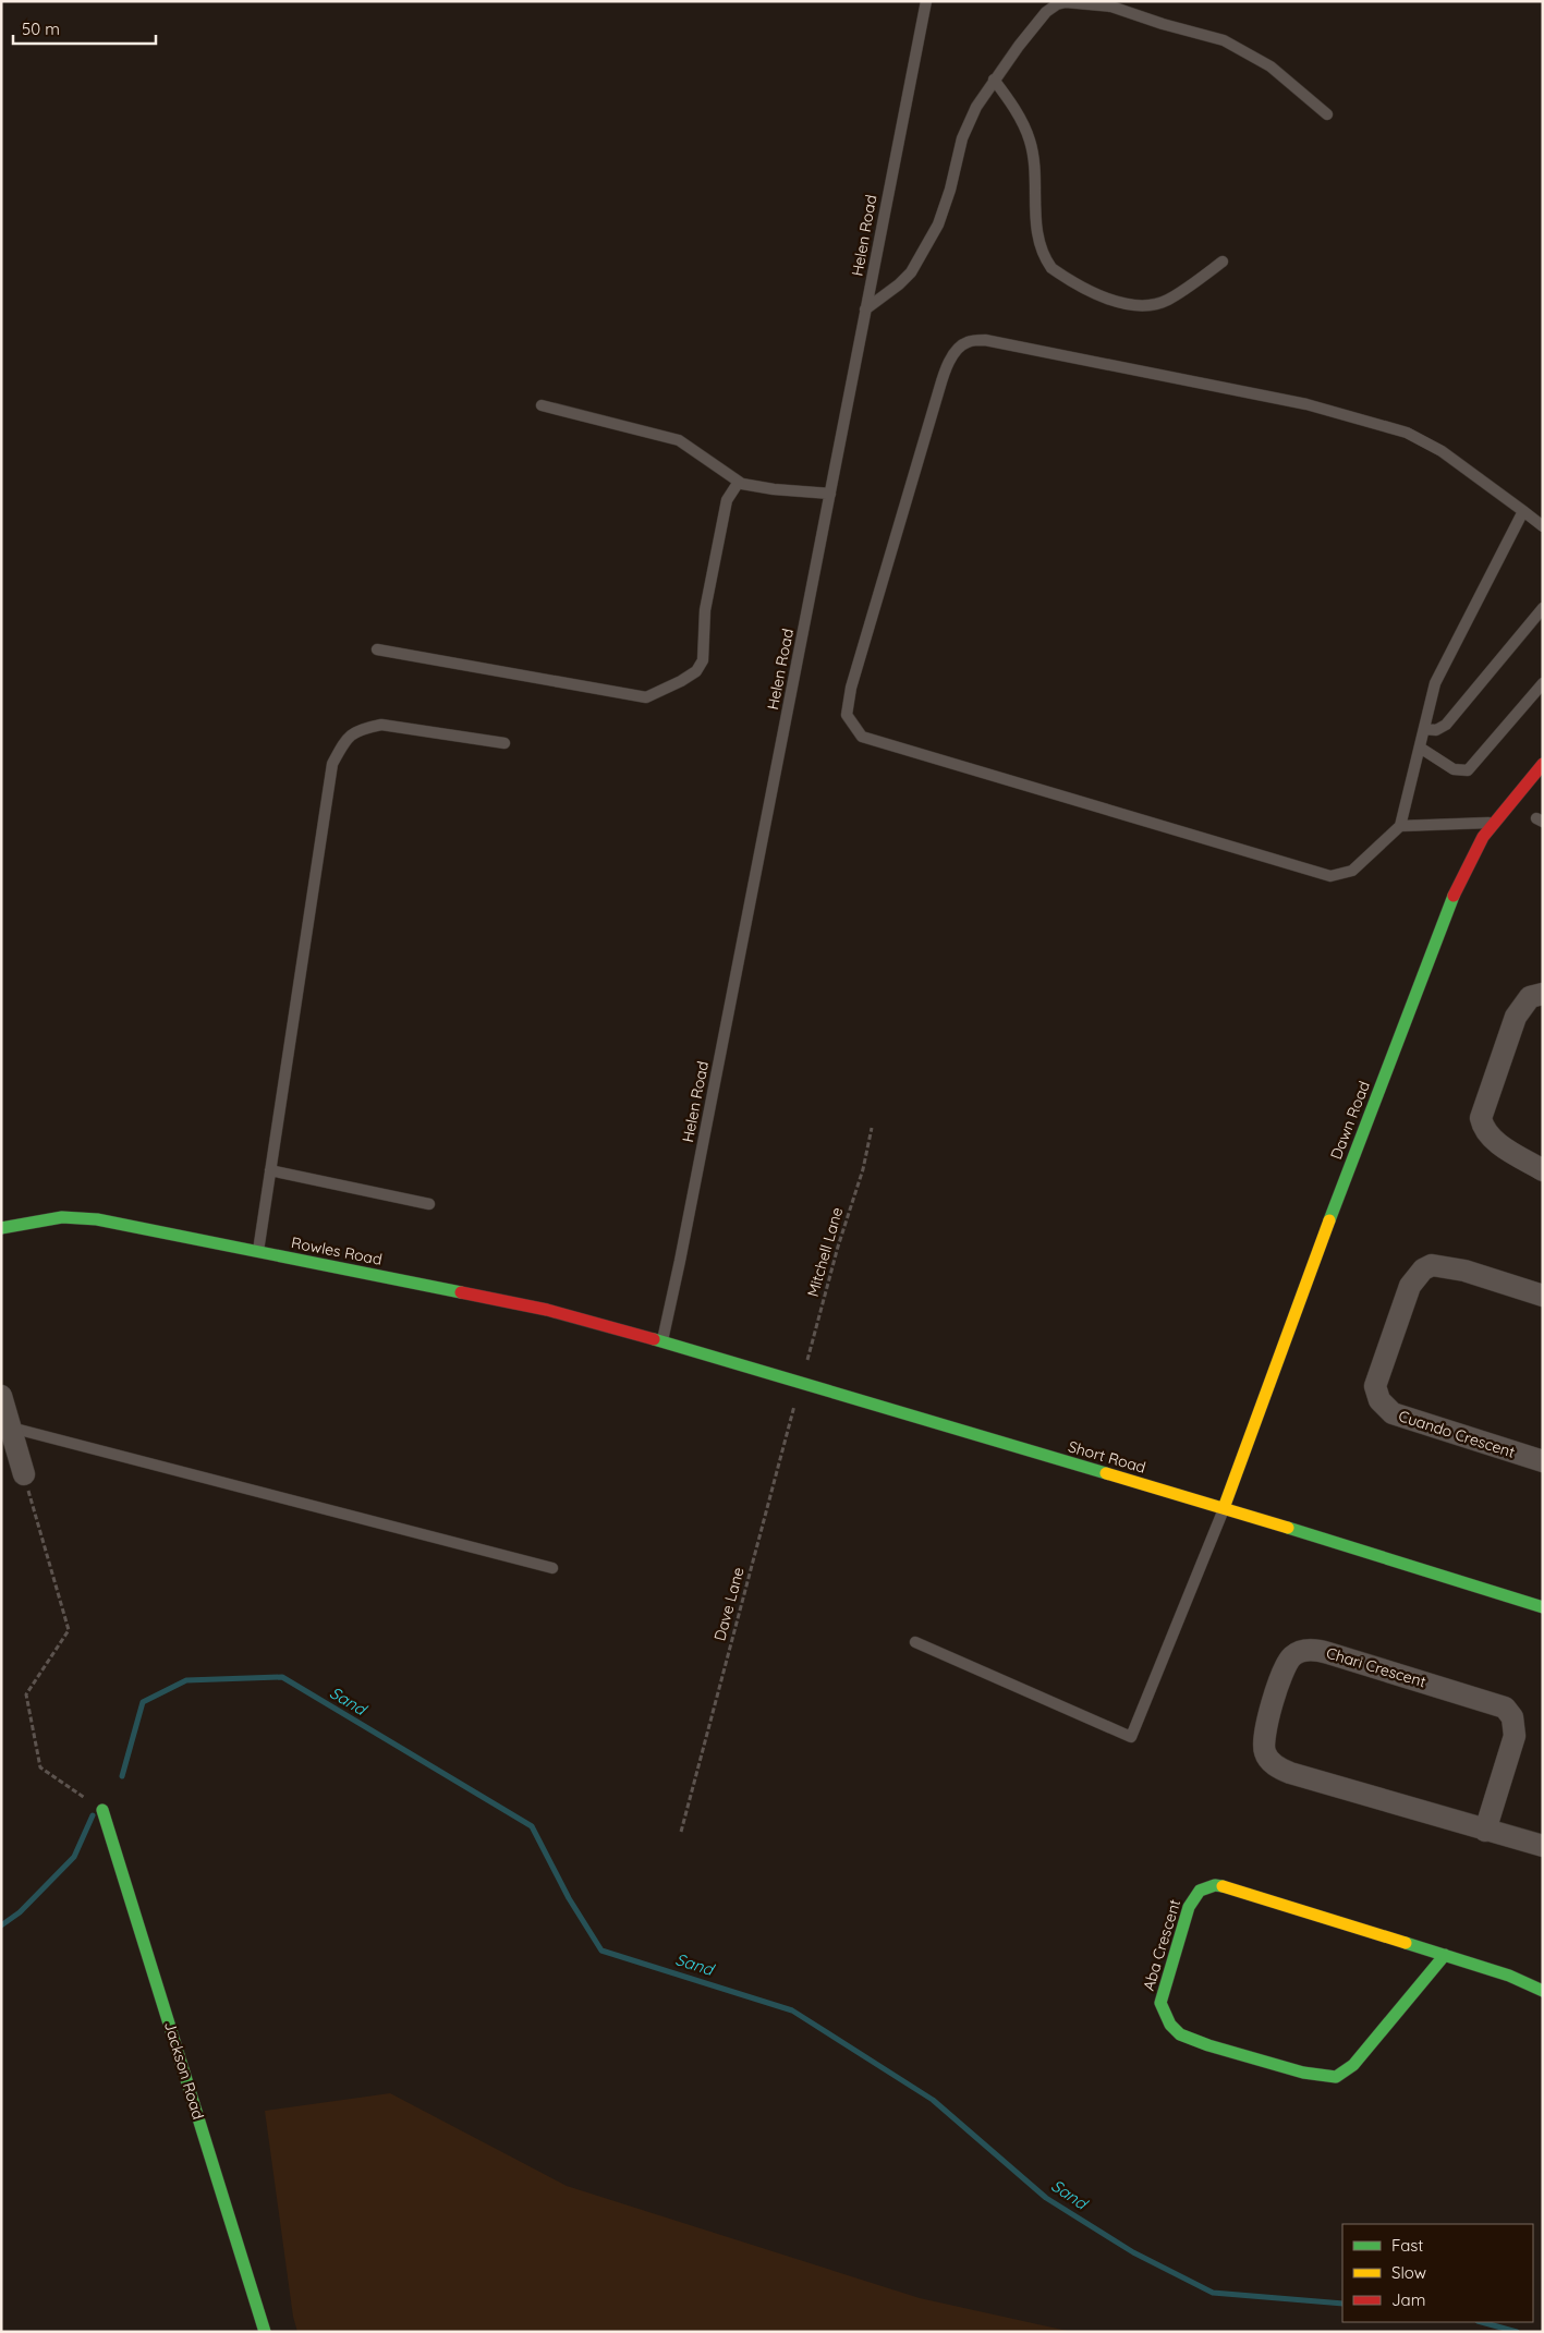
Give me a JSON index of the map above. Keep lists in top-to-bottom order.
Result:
{
  "streets": {
    "street": [
      "Dawn Road",
      "Rowles Road",
      "Cuando Crescent",
      "Short Road",
      "Chari Crescent",
      "Aba Crescent",
      "Jackson Road"
    ],
    "lane": ["Helen Road"],
    "path": ["Mitchell Lane", "Dave Lane"]
  },
  "crossings": [
    ["Helen Road", "Rowles Road"],
    ["Helen Road", "Short Road"],
    ["Dawn Road", "Short Road"],
    ["Rowles Road", "Short Road"],
    ["Mitchell Lane", "Short Road"],
    ["Mitchell Lane", "Dave Lane"],
    ["Short Road", "Dave Lane"]
  ],
  "water": ["Sand"],
  "legend": ["Fast", "Slow", "Jam"],
  "scale_bar": "50 m"
}
